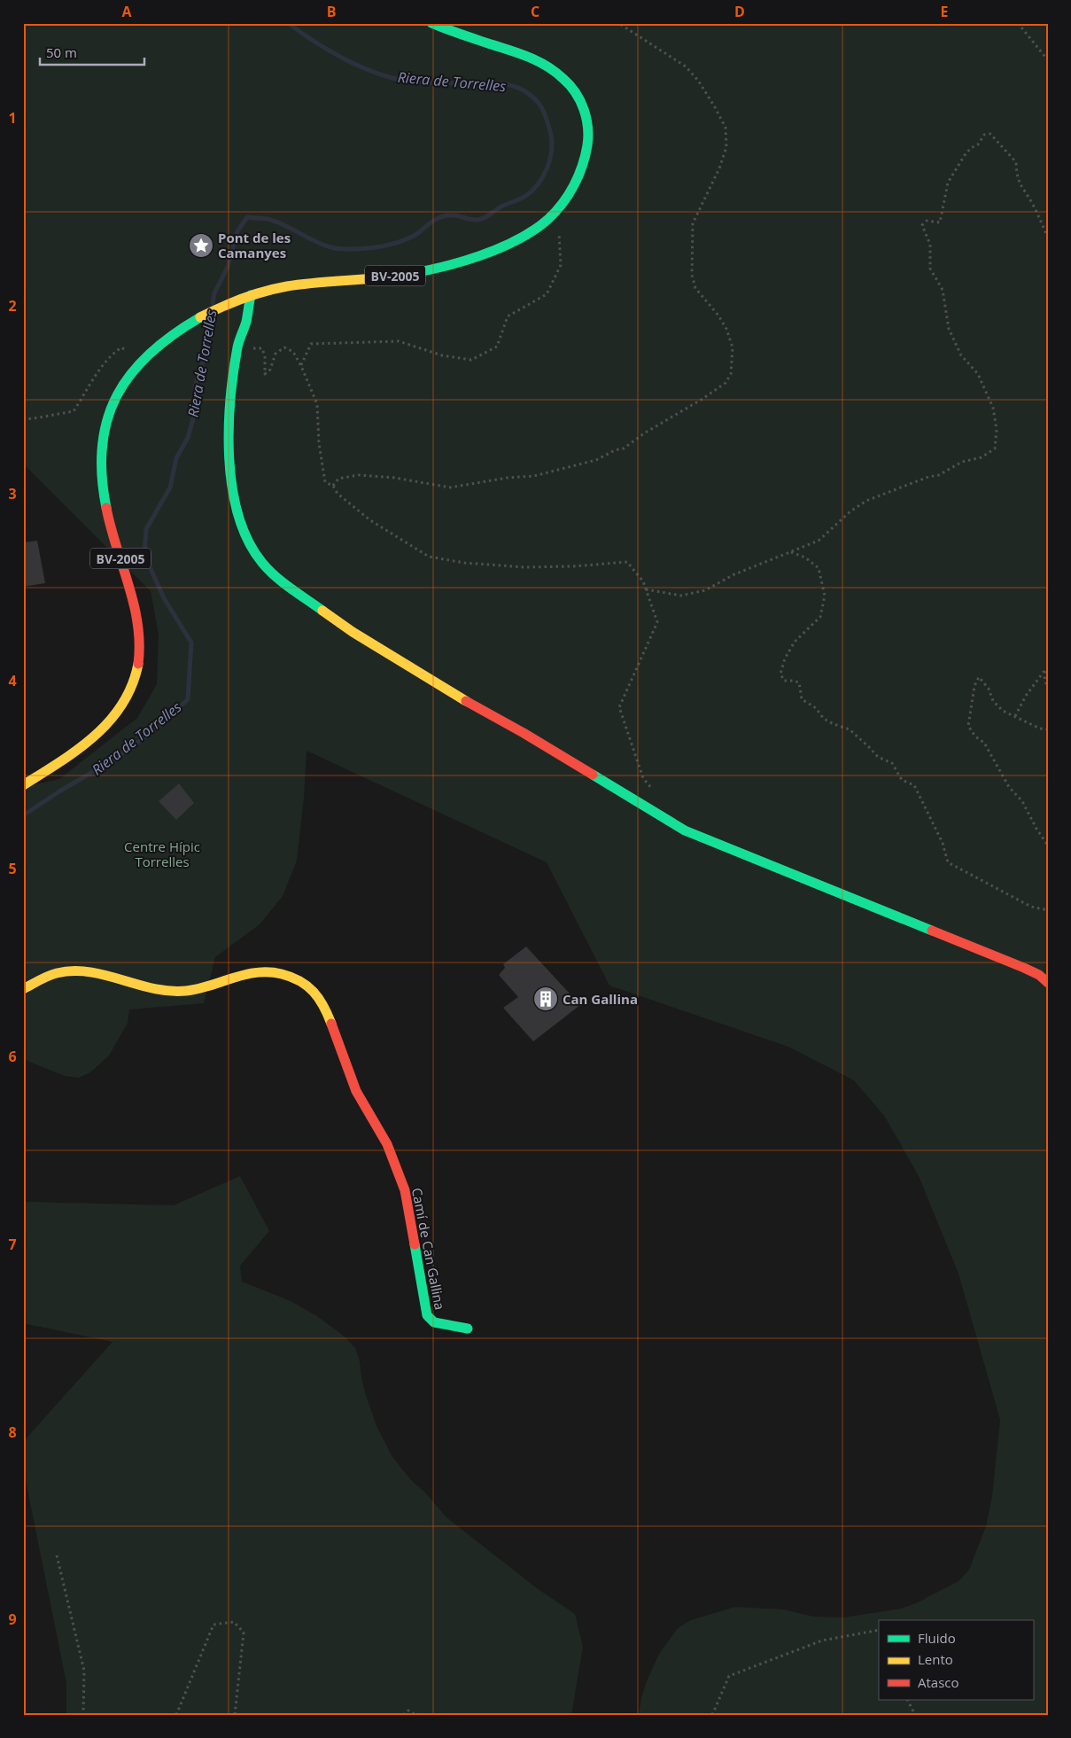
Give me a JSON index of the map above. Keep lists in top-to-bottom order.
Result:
{
  "streets": {
    "street": ["BV-2005", "Camí de Can Gallina"]
  },
  "water": ["Riera de Torrelles"],
  "parks": ["Centre Hípic Torrelles"],
  "places": {
    "place": ["Pont de les Camanyes"],
    "building": ["Can Gallina"]
  },
  "legend": ["Fluido", "Lento", "Atasco"],
  "scale_bar": "50 m",
  "grid": {
    "columns": [
      "A",
      "B",
      "C",
      "D",
      "E"
    ],
    "rows": [
      "1",
      "2",
      "3",
      "4",
      "5",
      "6",
      "7",
      "8",
      "9"
    ]
  }
}
